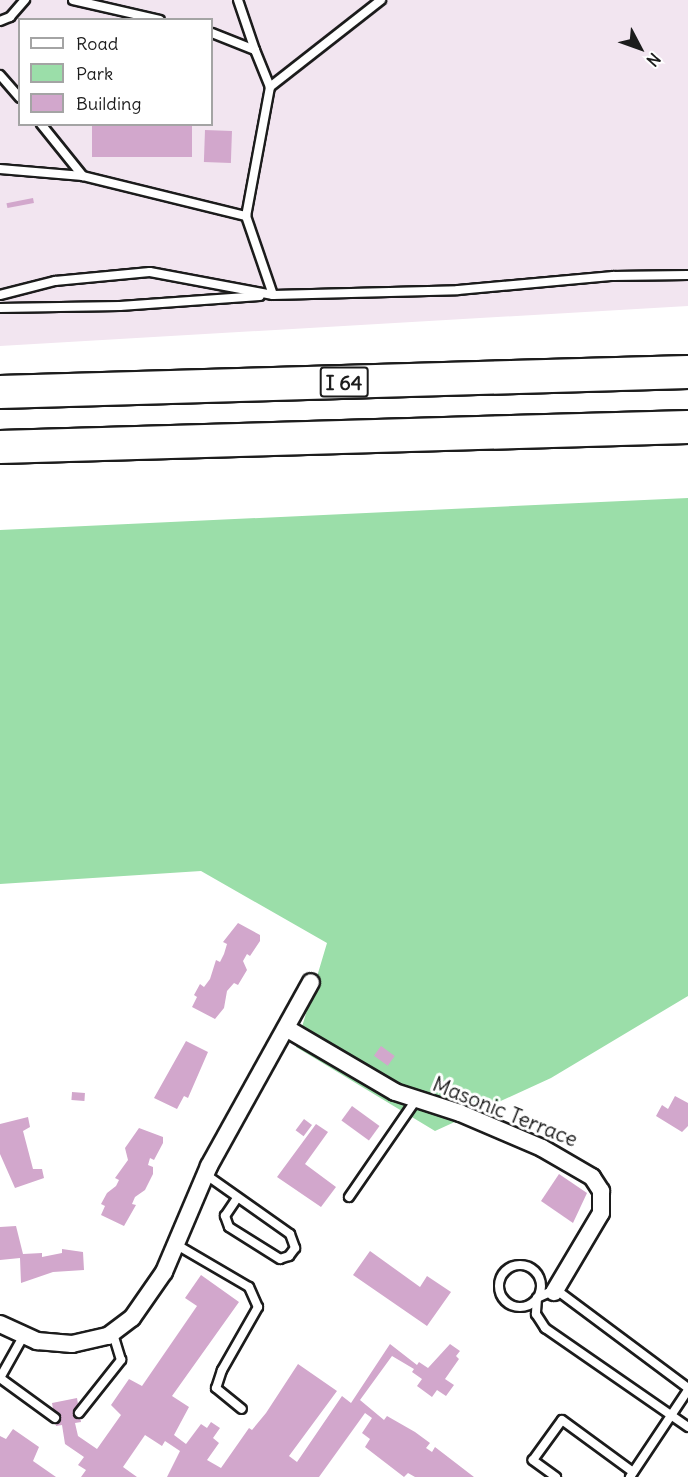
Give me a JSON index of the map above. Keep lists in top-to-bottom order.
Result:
{
  "streets": {
    "highway": ["I 64"],
    "street": ["Masonic Terrace"]
  },
  "legend": ["Road", "Park", "Building"],
  "north": "bottom right"
}
